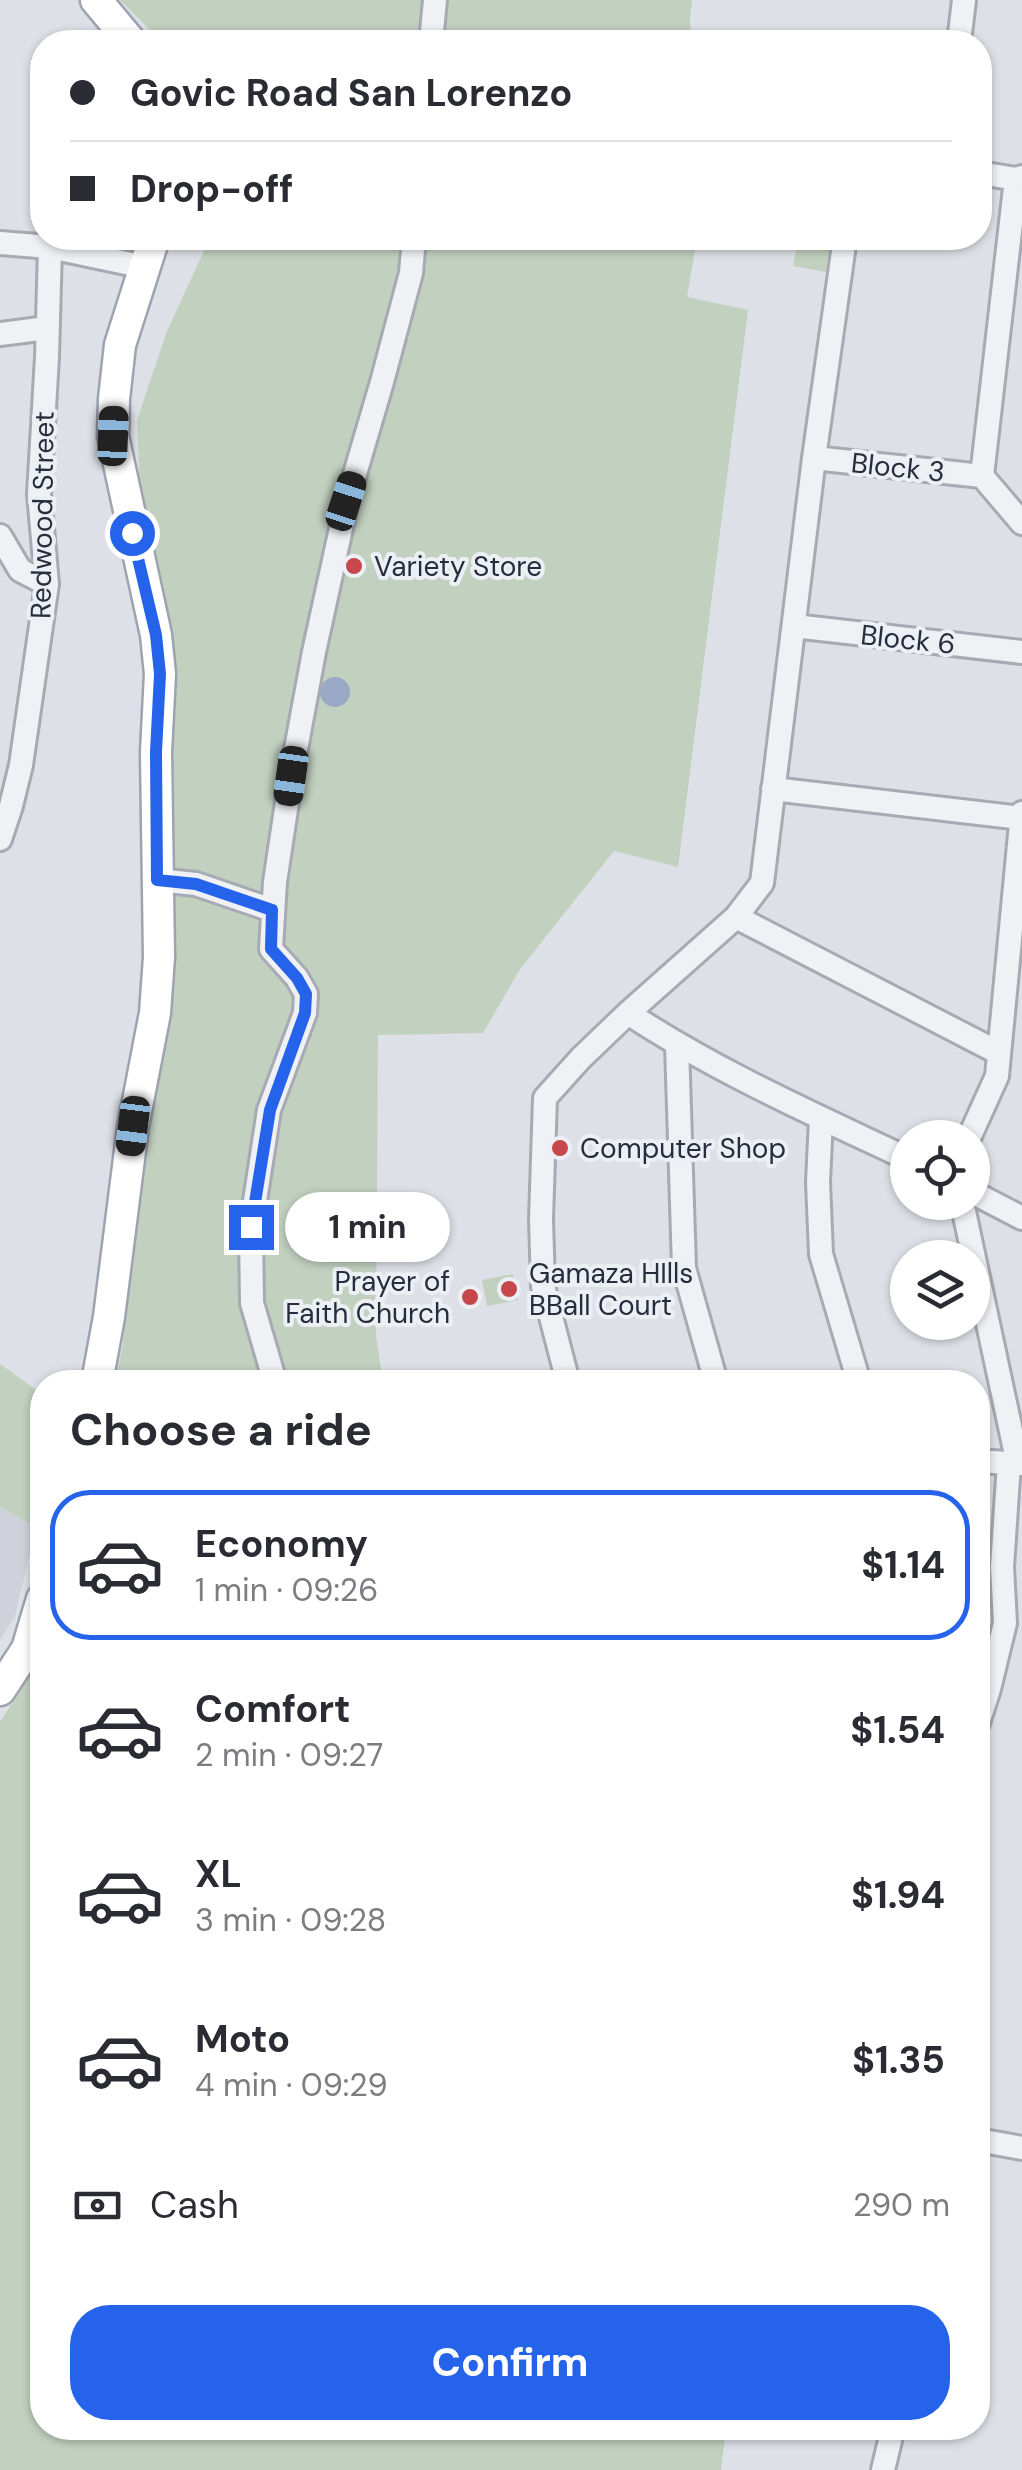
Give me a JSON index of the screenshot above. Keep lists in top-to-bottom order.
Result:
{
  "streets": {
    "street": ["Block 3", "Redwood Street", "Block 6"]
  },
  "places": [
    "Variety Store",
    "Computer Shop",
    "Gamaza HIlls BBall Court",
    "Prayer of Faith Church"
  ],
  "page": {
    "banner": ["Govic Road San Lorenzo", "Drop-off"],
    "bubble": "1 min",
    "heading": "Choose a ride",
    "list": [
      {
        "name": "Economy",
        "note": "1 min · 09:26",
        "value": "$1.14"
      },
      {
        "name": "Comfort",
        "note": "2 min · 09:27",
        "value": "$1.54"
      },
      {
        "name": "XL",
        "note": "3 min · 09:28",
        "value": "$1.94"
      },
      {
        "name": "Moto",
        "note": "4 min · 09:29",
        "value": "$1.35"
      }
    ],
    "pay": ["Cash", "290 m"],
    "buttons": "Confirm"
  }
}
